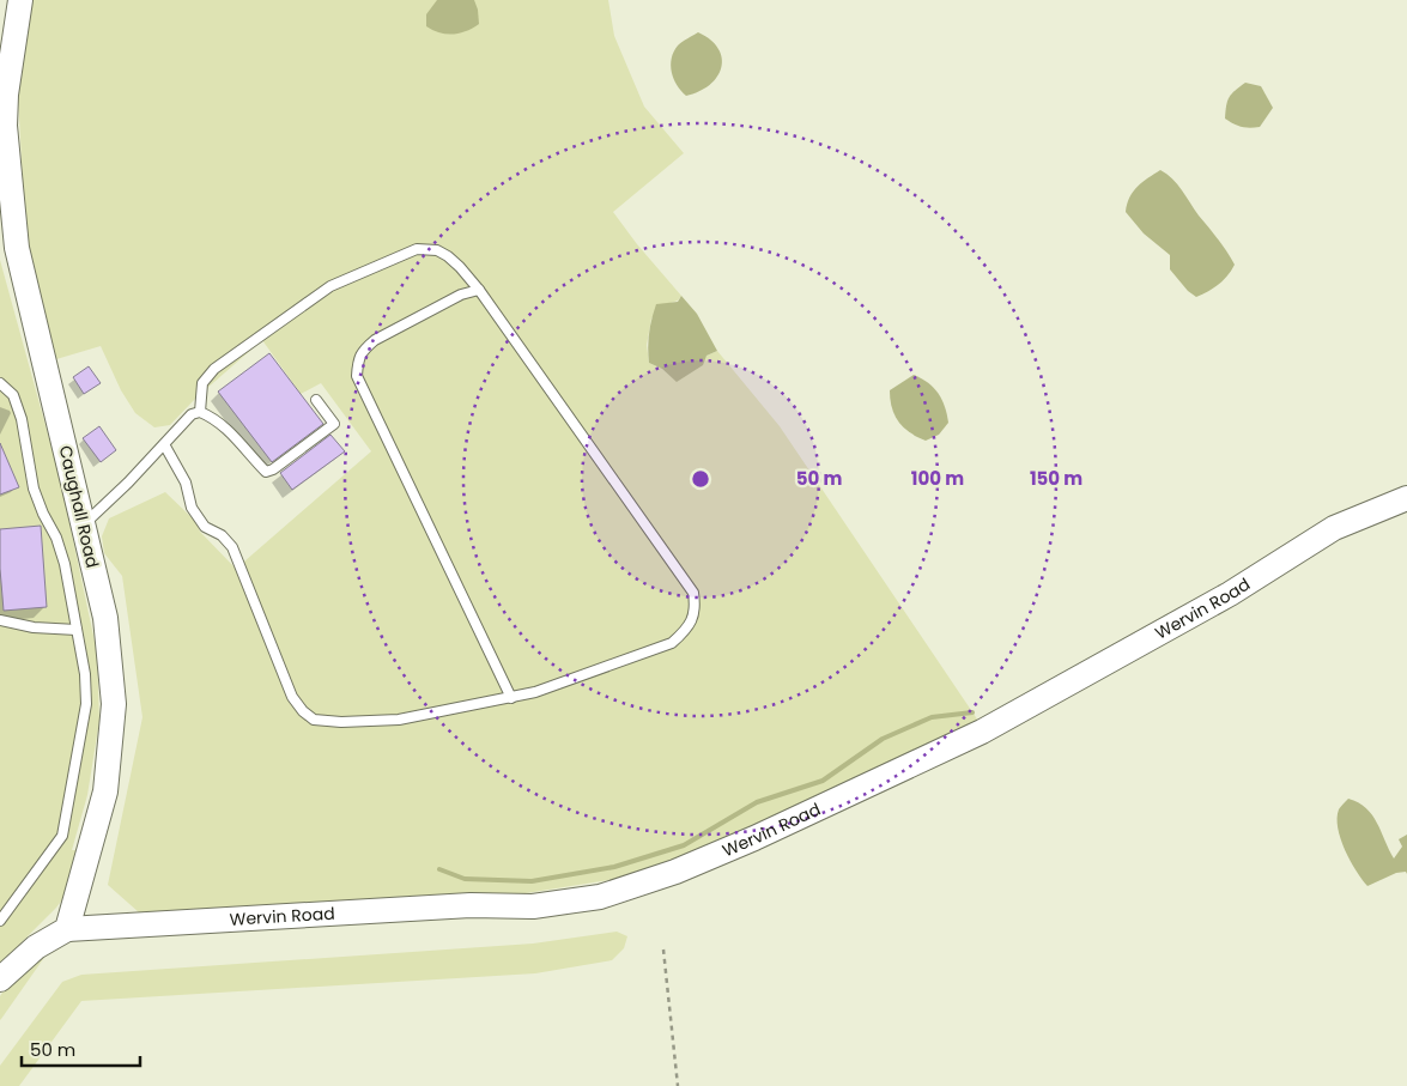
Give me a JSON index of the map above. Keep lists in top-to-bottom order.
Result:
{
  "streets": {
    "street": ["Caughall Road", "Wervin Road"]
  },
  "crossings": [
    ["Caughall Road", "Wervin Road"]
  ],
  "scale_bar": "50 m",
  "rings": ["50 m", "100 m", "150 m"]
}
